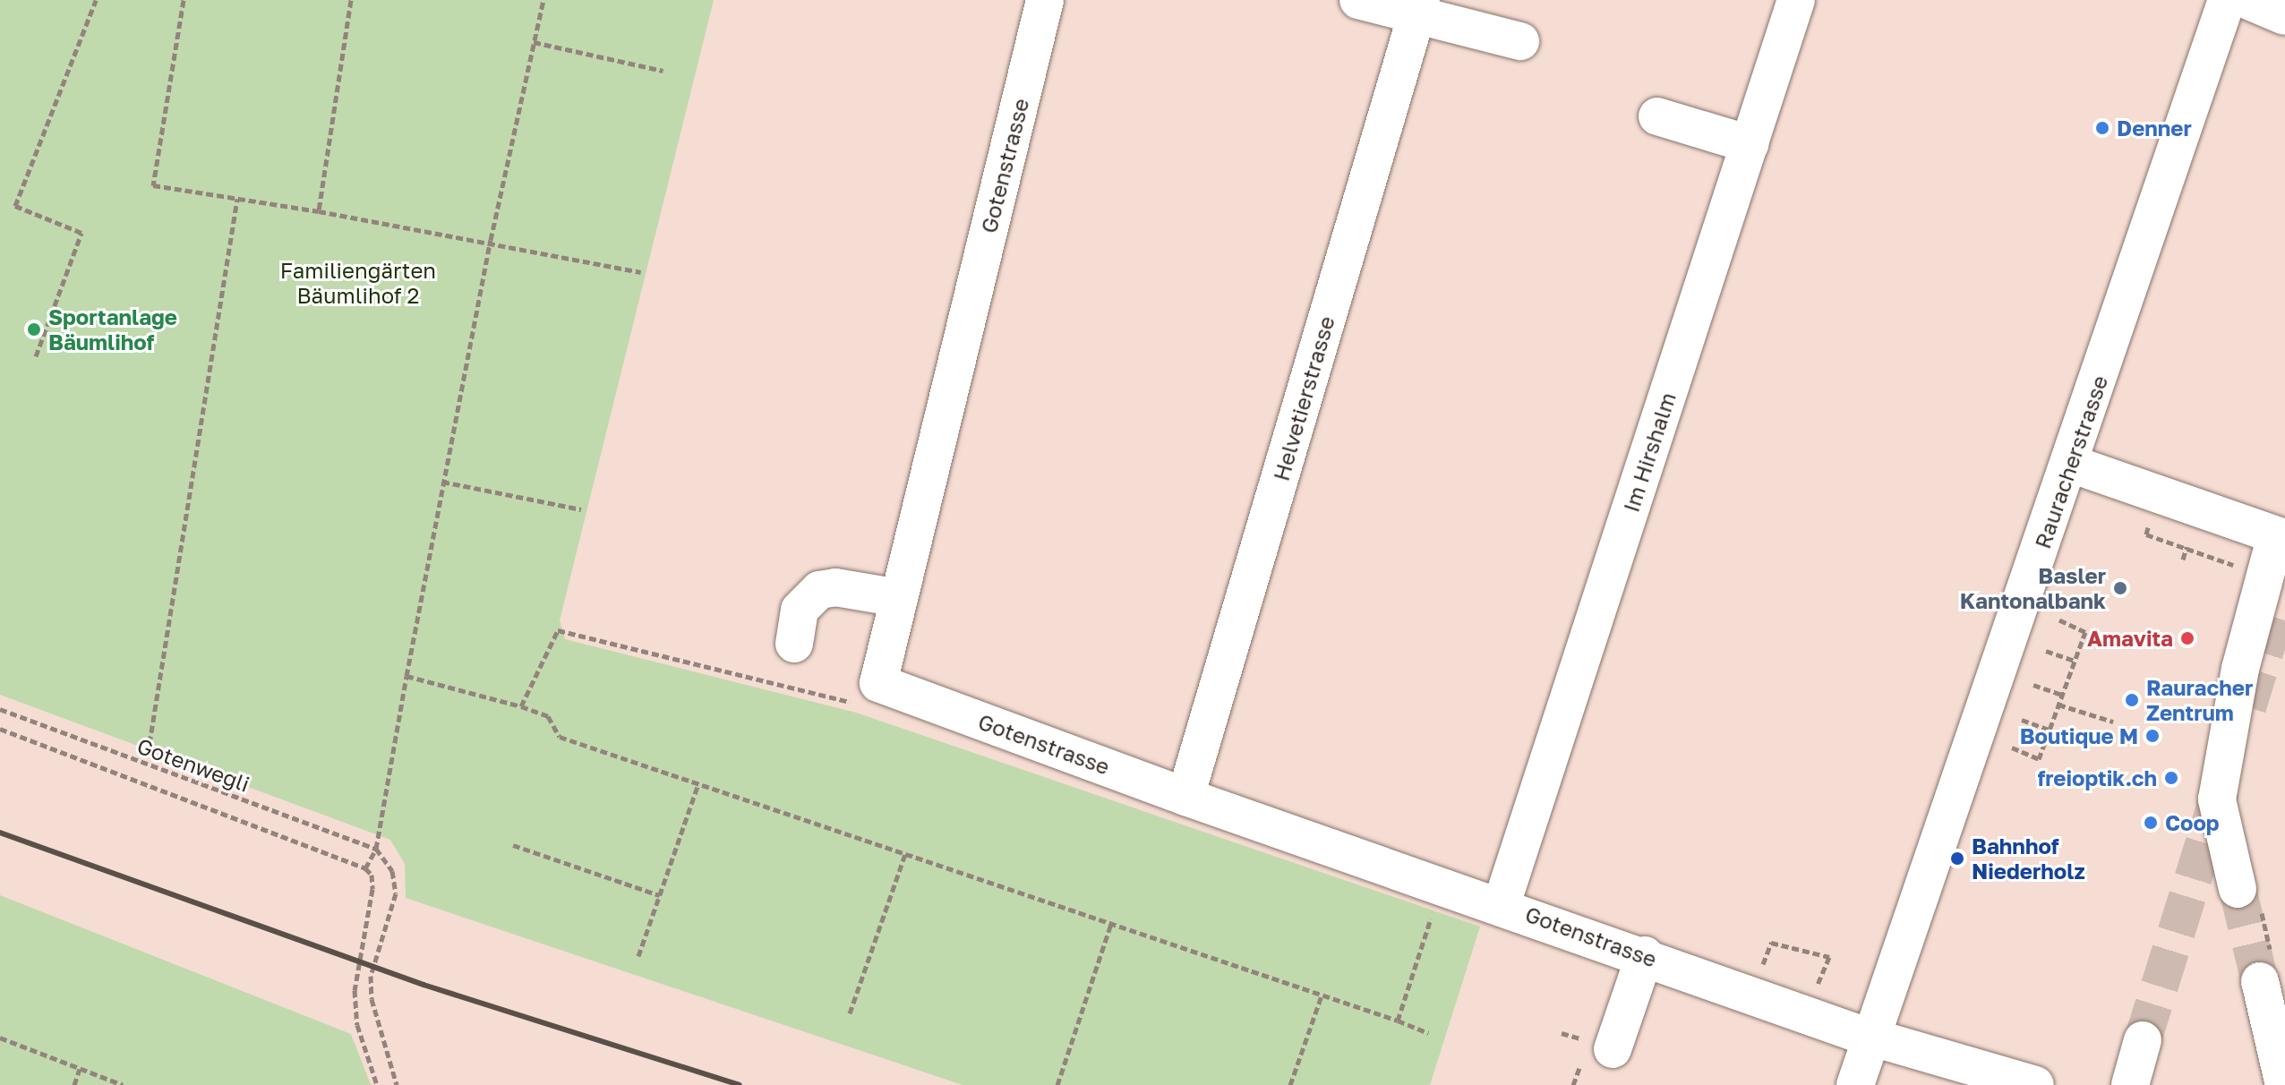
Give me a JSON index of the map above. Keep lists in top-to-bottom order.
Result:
{
  "streets": {
    "street": [
      "Gotenstrasse",
      "Helvetierstrasse",
      "Im Hirshalm",
      "Rauracherstrasse"
    ],
    "path": ["Gotenwegli"]
  },
  "crossings": [
    ["Gotenstrasse", "Helvetierstrasse"],
    ["Gotenstrasse", "Im Hirshalm"],
    ["Gotenstrasse", "Rauracherstrasse"]
  ],
  "parks": ["Familiengärten Bäumlihof 2"],
  "places": [
    "Denner",
    "Sportanlage Bäumlihof",
    "Basler Kantonalbank",
    "Amavita",
    "Rauracher Zentrum",
    "Boutique M",
    "freioptik.ch",
    "Coop",
    "Bahnhof Niederholz"
  ]
}
